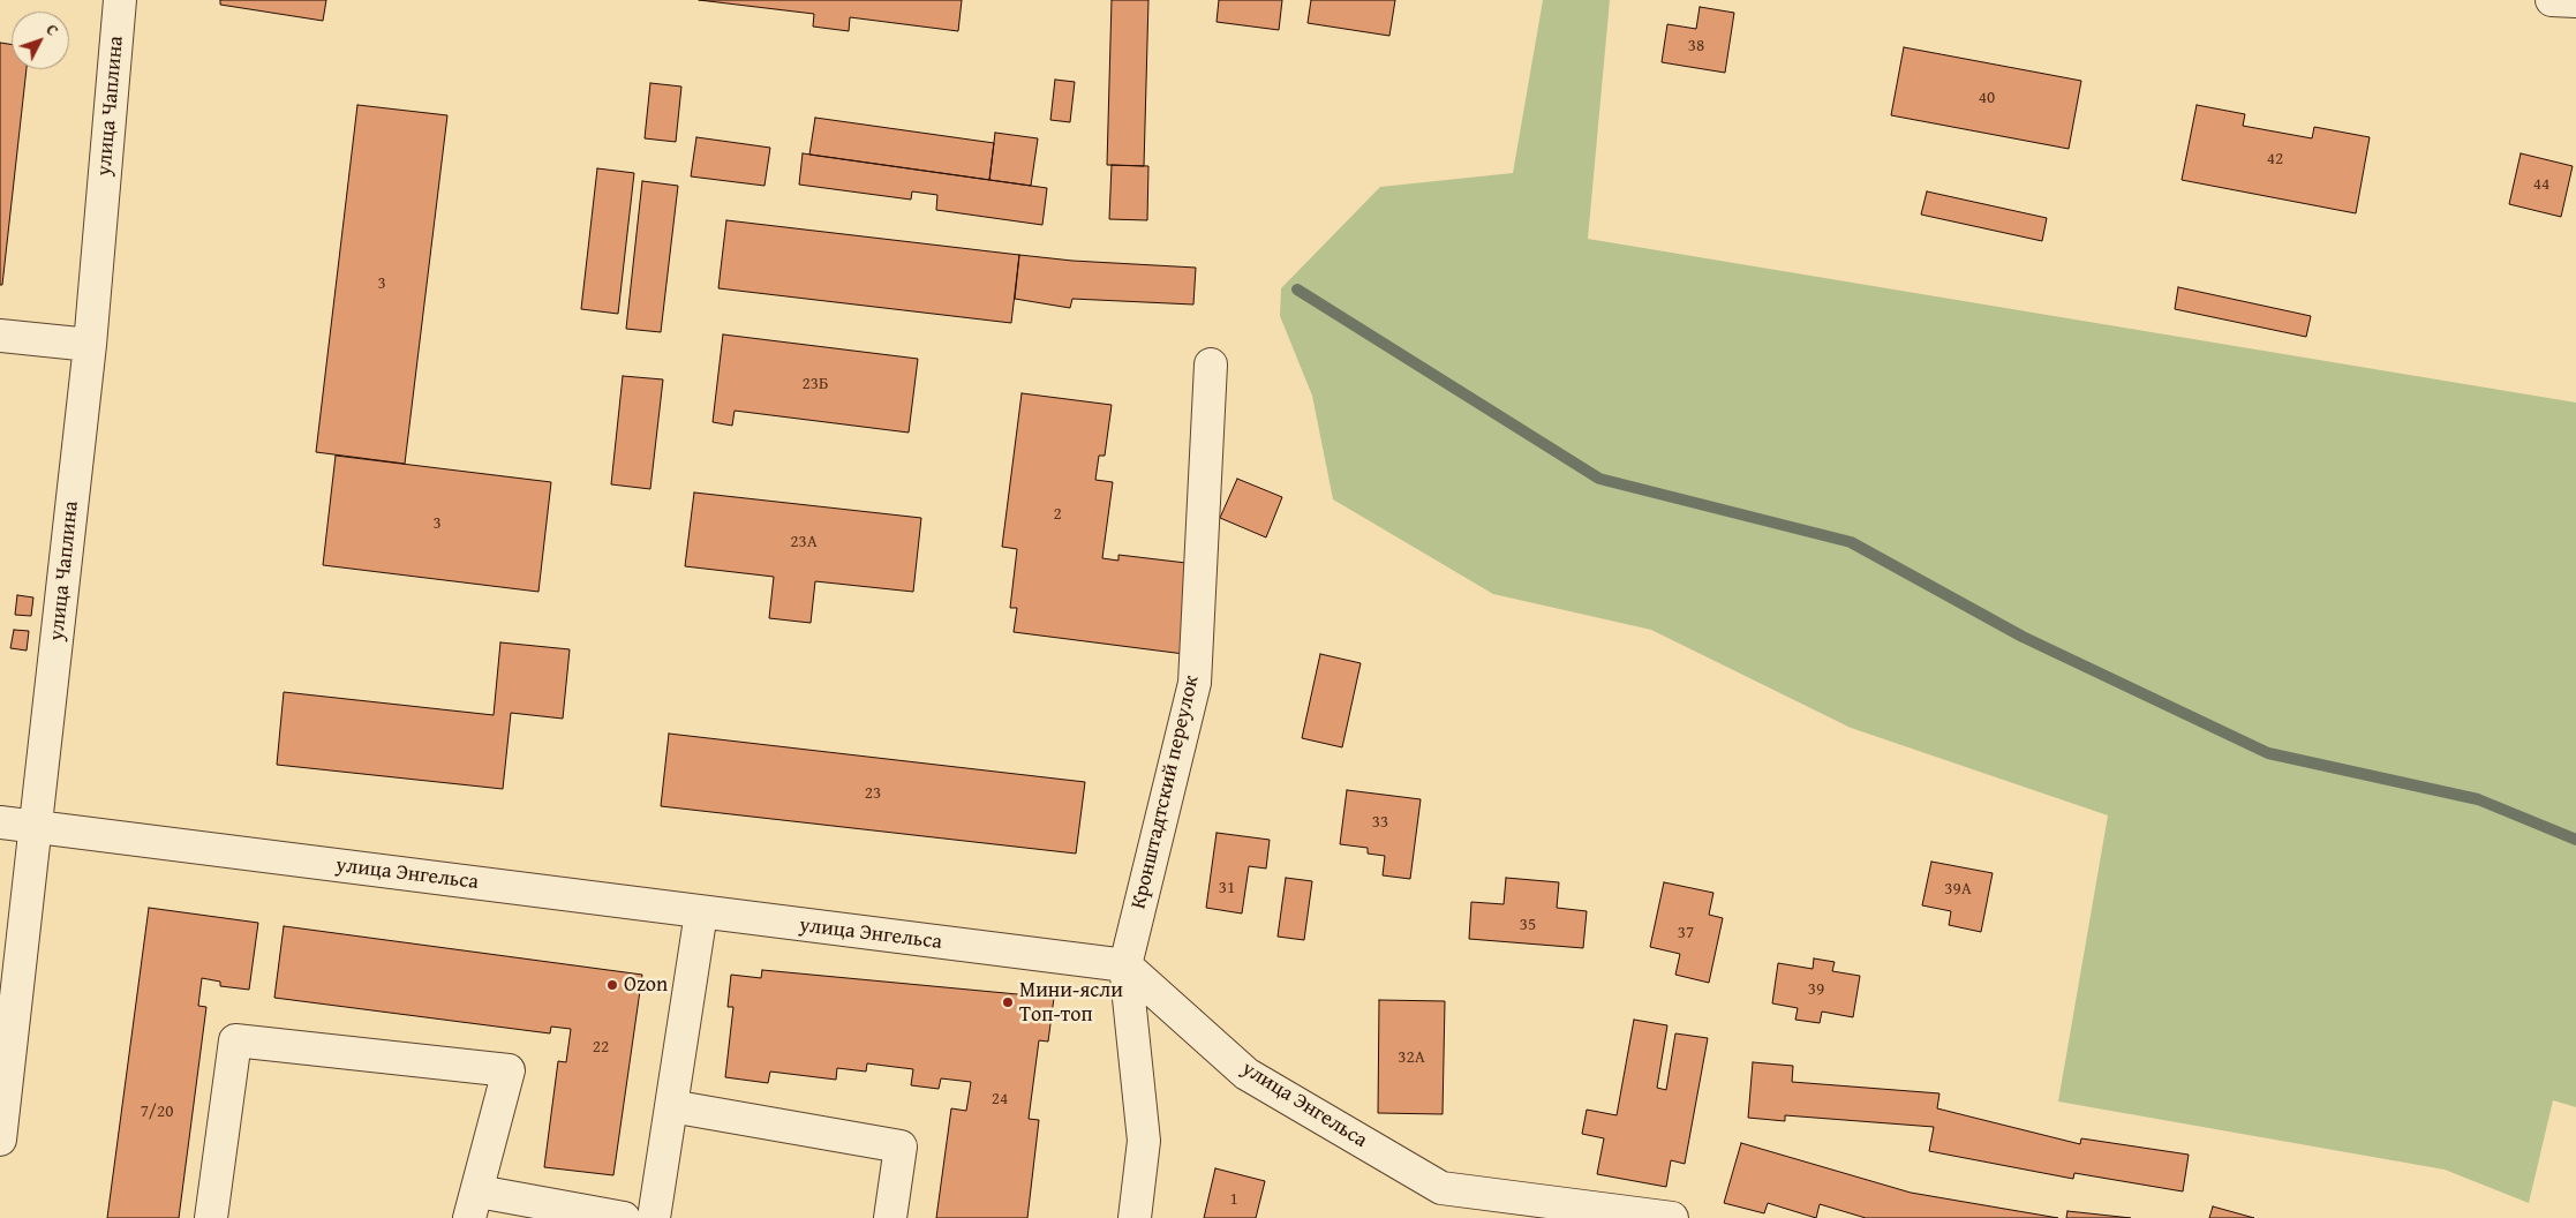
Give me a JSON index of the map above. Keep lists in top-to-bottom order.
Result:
{
  "streets": {
    "street": ["улица Чаплина", "Кронштадтский переулок", "улица Энгельса"]
  },
  "crossings": [
    ["улица Чаплина", "улица Энгельса"],
    ["Кронштадтский переулок", "улица Энгельса"]
  ],
  "places": ["Ozon", "Мини-ясли Топ-топ"],
  "house_numbers": [
    "38",
    "40",
    "42",
    "44",
    "3",
    "23Б",
    "2",
    "3",
    "23А",
    "23",
    "33",
    "31",
    "39А",
    "35",
    "37",
    "39",
    "22",
    "32А",
    "24",
    "7/20",
    "1"
  ],
  "north": "top right"
}
